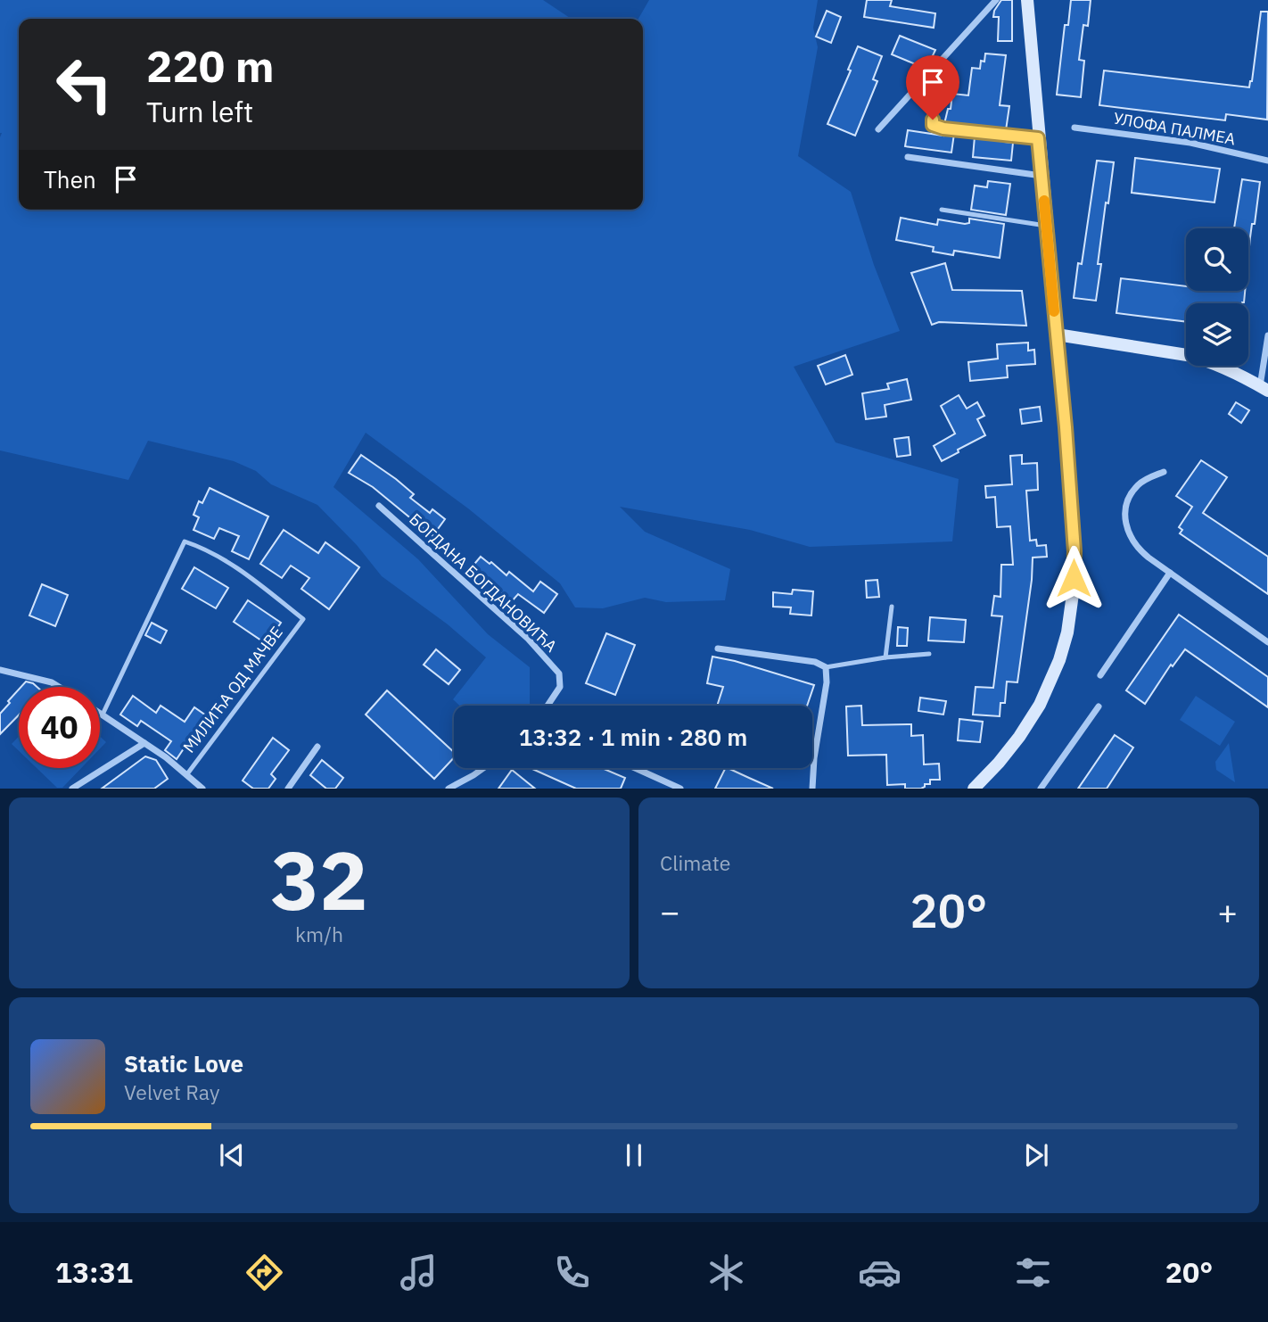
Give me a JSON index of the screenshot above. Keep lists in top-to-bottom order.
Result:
{
  "streets": {
    "street": ["УЛОФА ПАЛМЕА", "БОГДАНА БОГДАНОВИЋА", "МИЛИЋА ОД МАЧВЕ"]
  },
  "page": {
    "turn": ["220 m", "Turn left"],
    "then": "Then",
    "limit": "40",
    "trip": "13:32 · 1 min · 280 m",
    "tile": [
      ["32", "km/h"],
      "Climate"
    ],
    "heat": ["−", "20°", "+"],
    "song": ["Static Love", "Velvet Ray"],
    "tabs": ["13:31", "20°"]
  }
}
